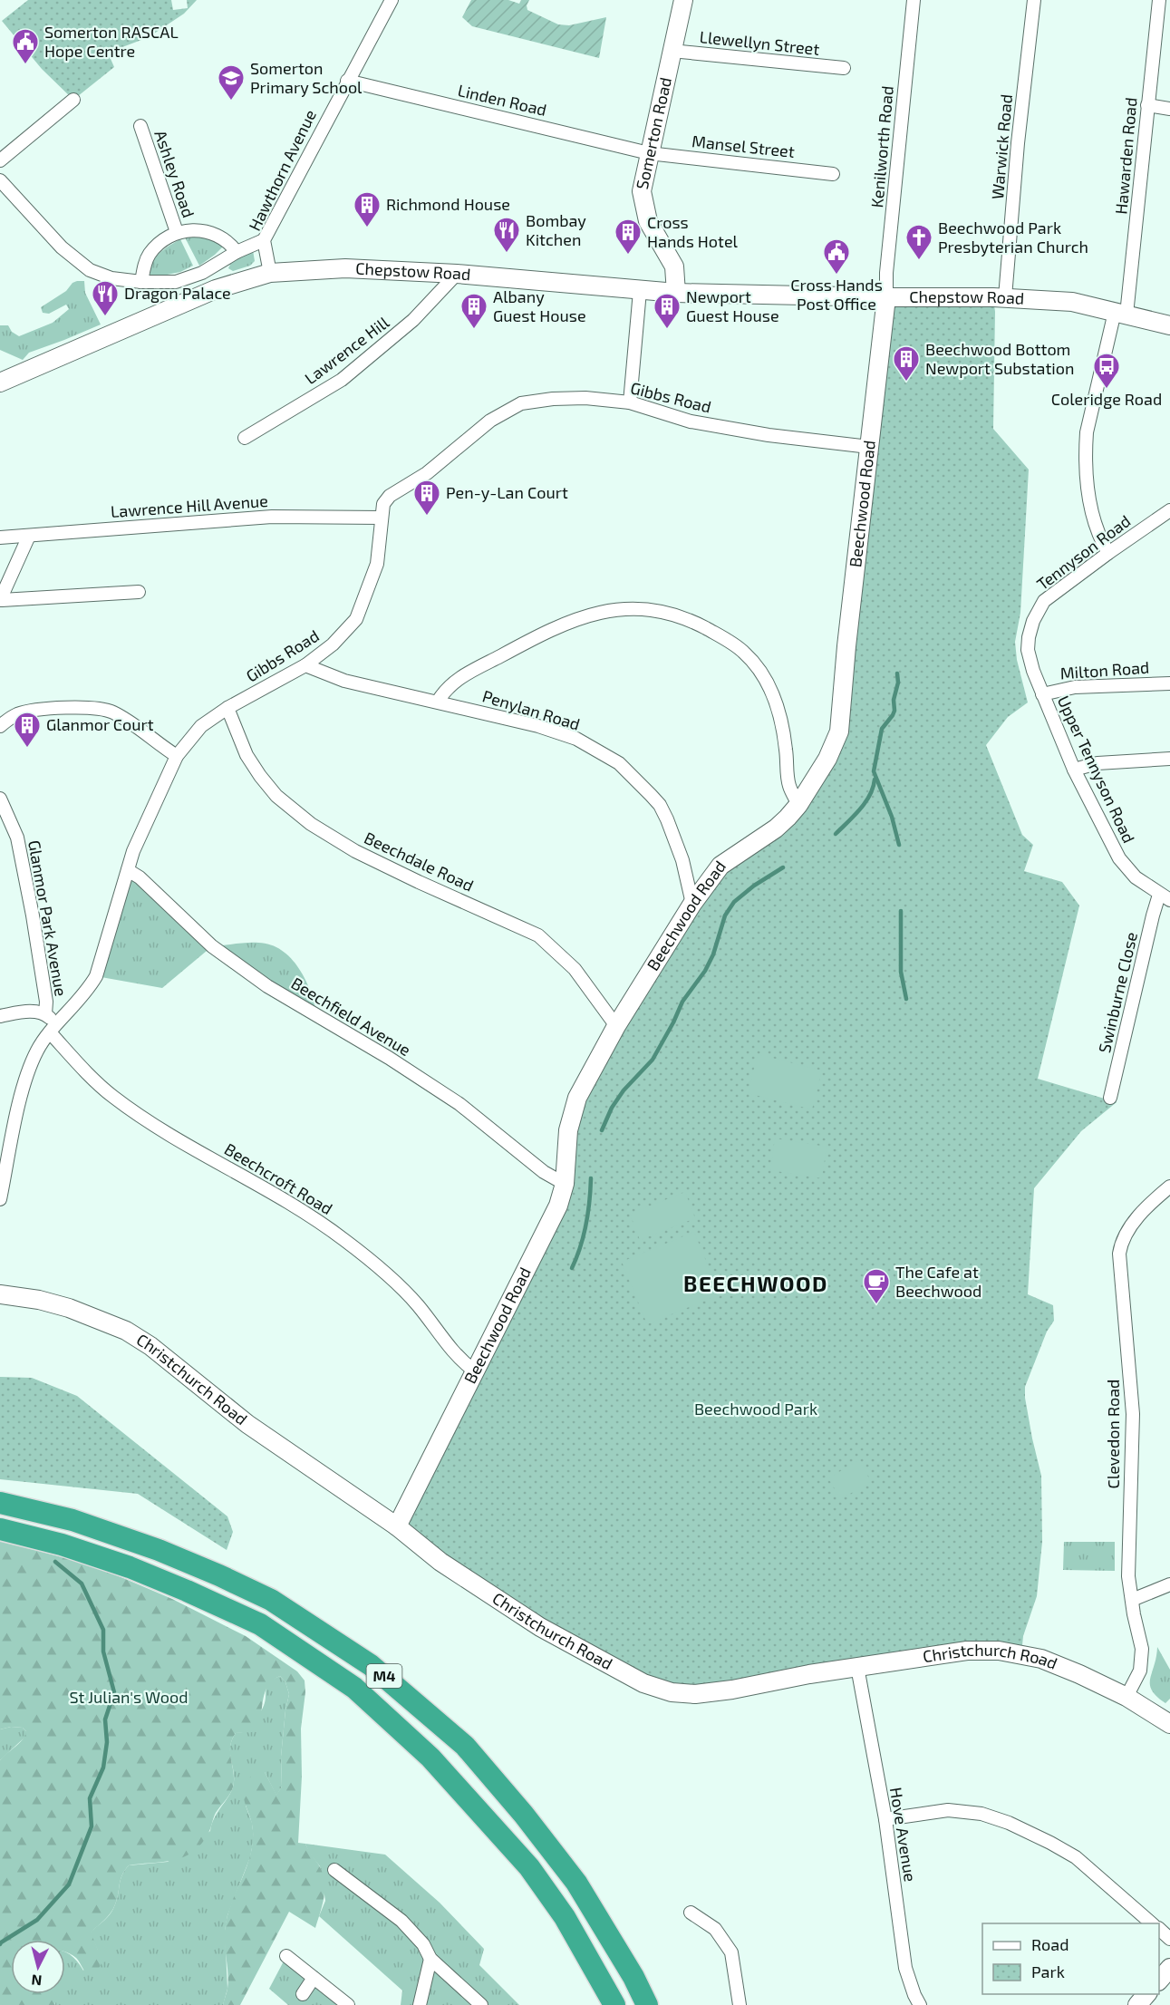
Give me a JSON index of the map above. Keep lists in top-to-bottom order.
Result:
{
  "streets": {
    "highway": ["M4"],
    "street": [
      "Llewellyn Street",
      "Linden Road",
      "Somerton Road",
      "Mansel Street",
      "Kenilworth Road",
      "Warwick Road",
      "Hawarden Road",
      "Hawthorn Avenue",
      "Ashley Road",
      "Chepstow Road",
      "Lawrence Hill",
      "Gibbs Road",
      "Beechwood Road",
      "Lawrence Hill Avenue",
      "Tennyson Road",
      "Milton Road",
      "Penylan Road",
      "Upper Tennyson Road",
      "Beechdale Road",
      "Glanmor Park Avenue",
      "Swinburne Close",
      "Beechfield Avenue",
      "Beechcroft Road",
      "Christchurch Road",
      "Clevedon Road",
      "Hove Avenue"
    ]
  },
  "crossings": [
    ["Llewellyn Street", "Somerton Road"],
    ["Linden Road", "Somerton Road"],
    ["Linden Road", "Mansel Street"],
    ["Linden Road", "Hawthorn Avenue"],
    ["Somerton Road", "Mansel Street"],
    ["Somerton Road", "Chepstow Road"],
    ["Kenilworth Road", "Chepstow Road"],
    ["Kenilworth Road", "Beechwood Road"],
    ["Warwick Road", "Chepstow Road"],
    ["Hawarden Road", "Chepstow Road"],
    ["Hawthorn Avenue", "Chepstow Road"],
    ["Chepstow Road", "Lawrence Hill"],
    ["Chepstow Road", "Beechwood Road"],
    ["Gibbs Road", "Beechwood Road"],
    ["Gibbs Road", "Lawrence Hill Avenue"],
    ["Gibbs Road", "Penylan Road"],
    ["Gibbs Road", "Beechdale Road"],
    ["Gibbs Road", "Beechfield Avenue"],
    ["Gibbs Road", "Beechcroft Road"],
    ["Beechwood Road", "Penylan Road"],
    ["Beechwood Road", "Beechdale Road"],
    ["Beechwood Road", "Beechfield Avenue"],
    ["Beechwood Road", "Beechcroft Road"],
    ["Beechwood Road", "Christchurch Road"],
    ["Tennyson Road", "Milton Road"],
    ["Tennyson Road", "Upper Tennyson Road"],
    ["Milton Road", "Upper Tennyson Road"],
    ["Upper Tennyson Road", "Swinburne Close"],
    ["Glanmor Park Avenue", "Beechcroft Road"],
    ["Christchurch Road", "Clevedon Road"],
    ["Christchurch Road", "Hove Avenue"]
  ],
  "districts": ["BEECHWOOD"],
  "parks": ["Beechwood Park", "St Julian's Wood"],
  "places": {
    "public building": ["Somerton RASCAL Hope Centre", "Cross Hands Post Office"],
    "school or university": ["Somerton Primary School"],
    "building": [
      "Richmond House",
      "Cross Hands Hotel",
      "Albany Guest House",
      "Newport Guest House",
      "Beechwood Bottom Newport Substation",
      "Pen-y-Lan Court",
      "Glanmor Court"
    ],
    "restaurant": ["Bombay Kitchen", "Dragon Palace"],
    "church": ["Beechwood Park Presbyterian Church"],
    "bus stop": ["Coleridge Road"],
    "cafe": ["The Cafe at Beechwood"]
  },
  "legend": ["Road", "Park"],
  "north": "bottom"
}
